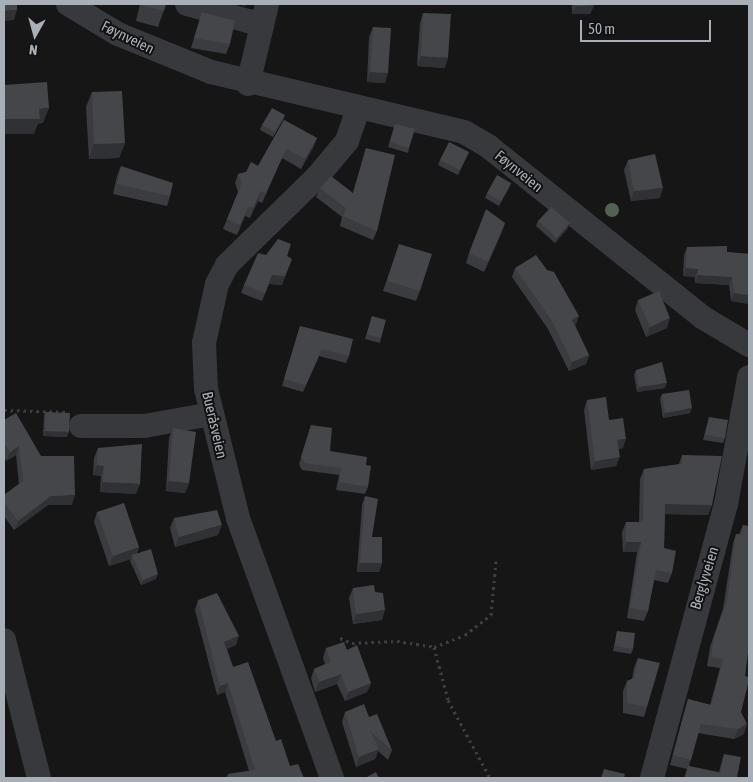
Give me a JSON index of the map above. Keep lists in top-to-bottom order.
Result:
{
  "streets": {
    "street": ["Føynveien", "Bueråsveien", "Berglyveien"]
  },
  "crossings": [
    ["Føynveien", "Bueråsveien"]
  ],
  "scale_bar": "50 m",
  "north": "bottom"
}
